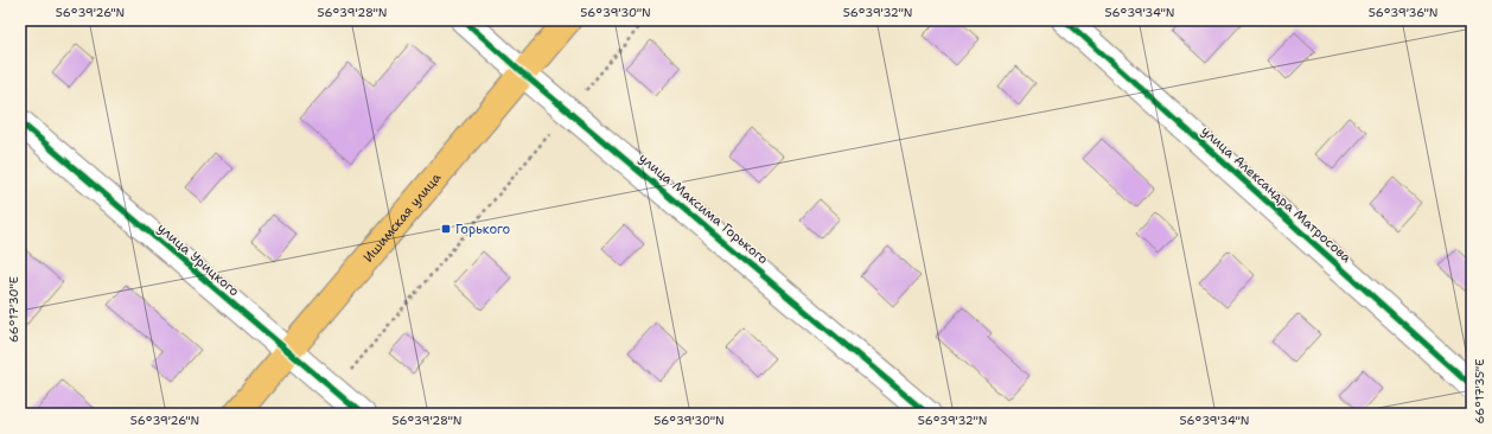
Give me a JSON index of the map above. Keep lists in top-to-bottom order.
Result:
{
  "streets": {
    "main road": ["Ишимская улица"],
    "street": ["улица Александра Матросова", "улица Максима Горького", "улица Урицкого"]
  },
  "crossings": [
    ["улица Максима Горького", "Ишимская улица"],
    ["Ишимская улица", "улица Урицкого"]
  ],
  "places": {
    "transit": ["Горького"]
  },
  "coordinates": [
    "56°39'26\"N",
    "56°39'28\"N",
    "56°39'30\"N",
    "56°39'32\"N",
    "56°39'34\"N",
    "56°39'36\"N",
    "66°17'30\"E",
    "66°17'35\"E"
  ]
}
